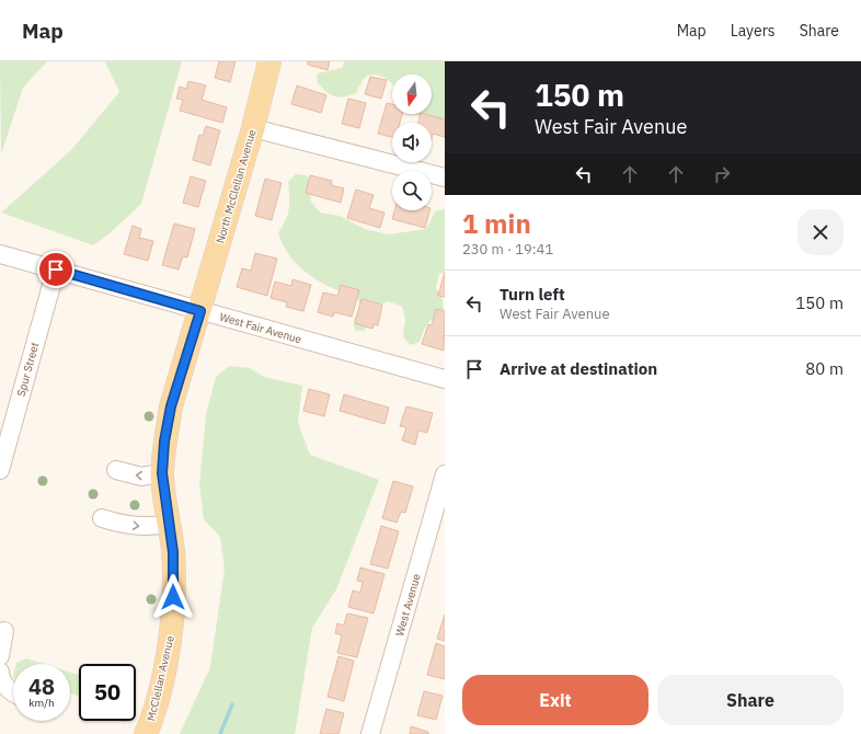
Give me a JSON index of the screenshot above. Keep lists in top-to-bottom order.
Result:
{
  "streets": {
    "main road": ["North McClellan Avenue", "McClellan Avenue"],
    "street": ["West Fair Avenue", "Spur Street", "West Avenue"]
  },
  "crossings": [
    ["North McClellan Avenue", "West Fair Avenue"],
    ["North McClellan Avenue", "McClellan Avenue"],
    ["West Fair Avenue", "Spur Street"],
    ["West Fair Avenue", "McClellan Avenue"]
  ],
  "north": "bottom",
  "page": {
    "header": "Map",
    "nav": ["Map", "Layers", "Share"],
    "turn": ["150 m", "West Fair Avenue"],
    "heading": ["1 min", "230 m · 19:41"],
    "list": [
      {
        "name": "Turn left",
        "note": "West Fair Avenue",
        "value": "150 m"
      },
      {
        "name": "Arrive at destination",
        "value": "80 m"
      }
    ],
    "speed": "48 km/h",
    "limit": "50",
    "buttons": ["Exit", "Share"]
  }
}
